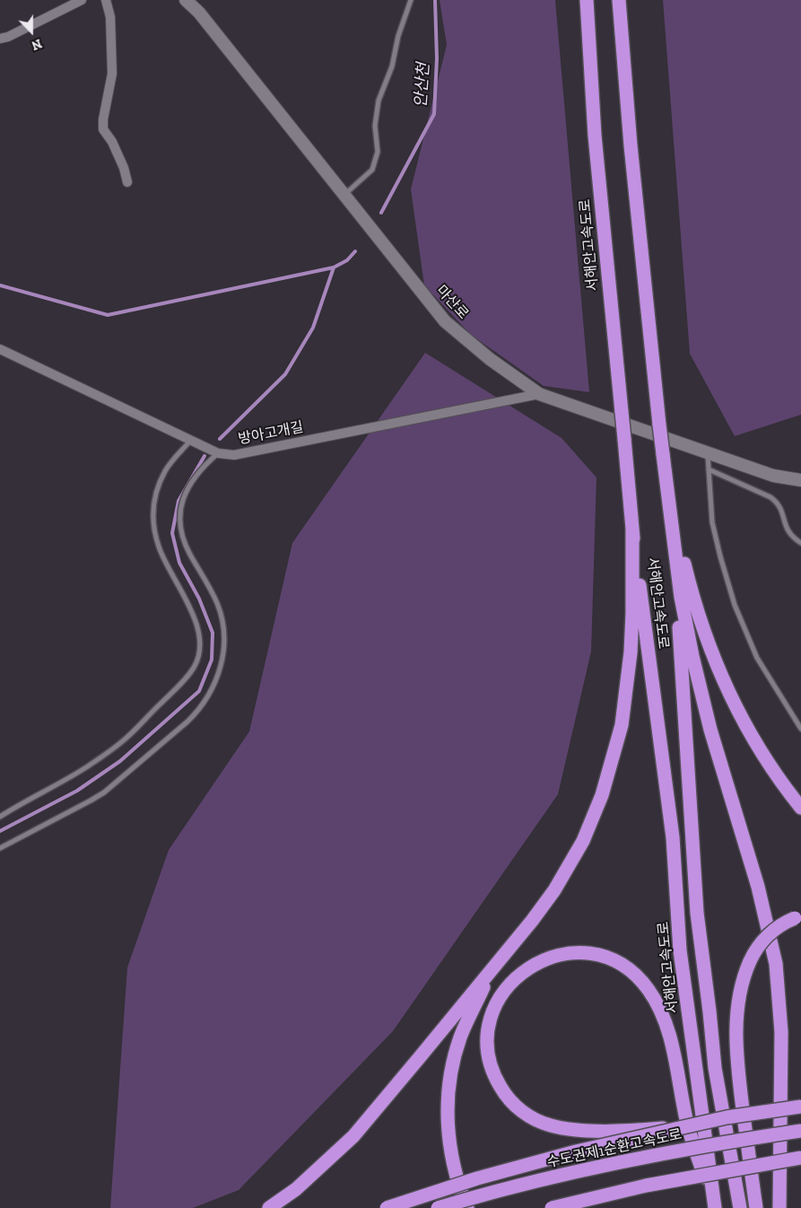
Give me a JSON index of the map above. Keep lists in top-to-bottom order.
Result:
{
  "streets": {
    "highway": ["서해안고속도로", "수도권제1순환고속도로"],
    "street": ["마산로", "방아고개길"]
  },
  "crossings": [
    ["마산로", "방아고개길"]
  ],
  "water": ["안산천"],
  "north": "bottom"
}
